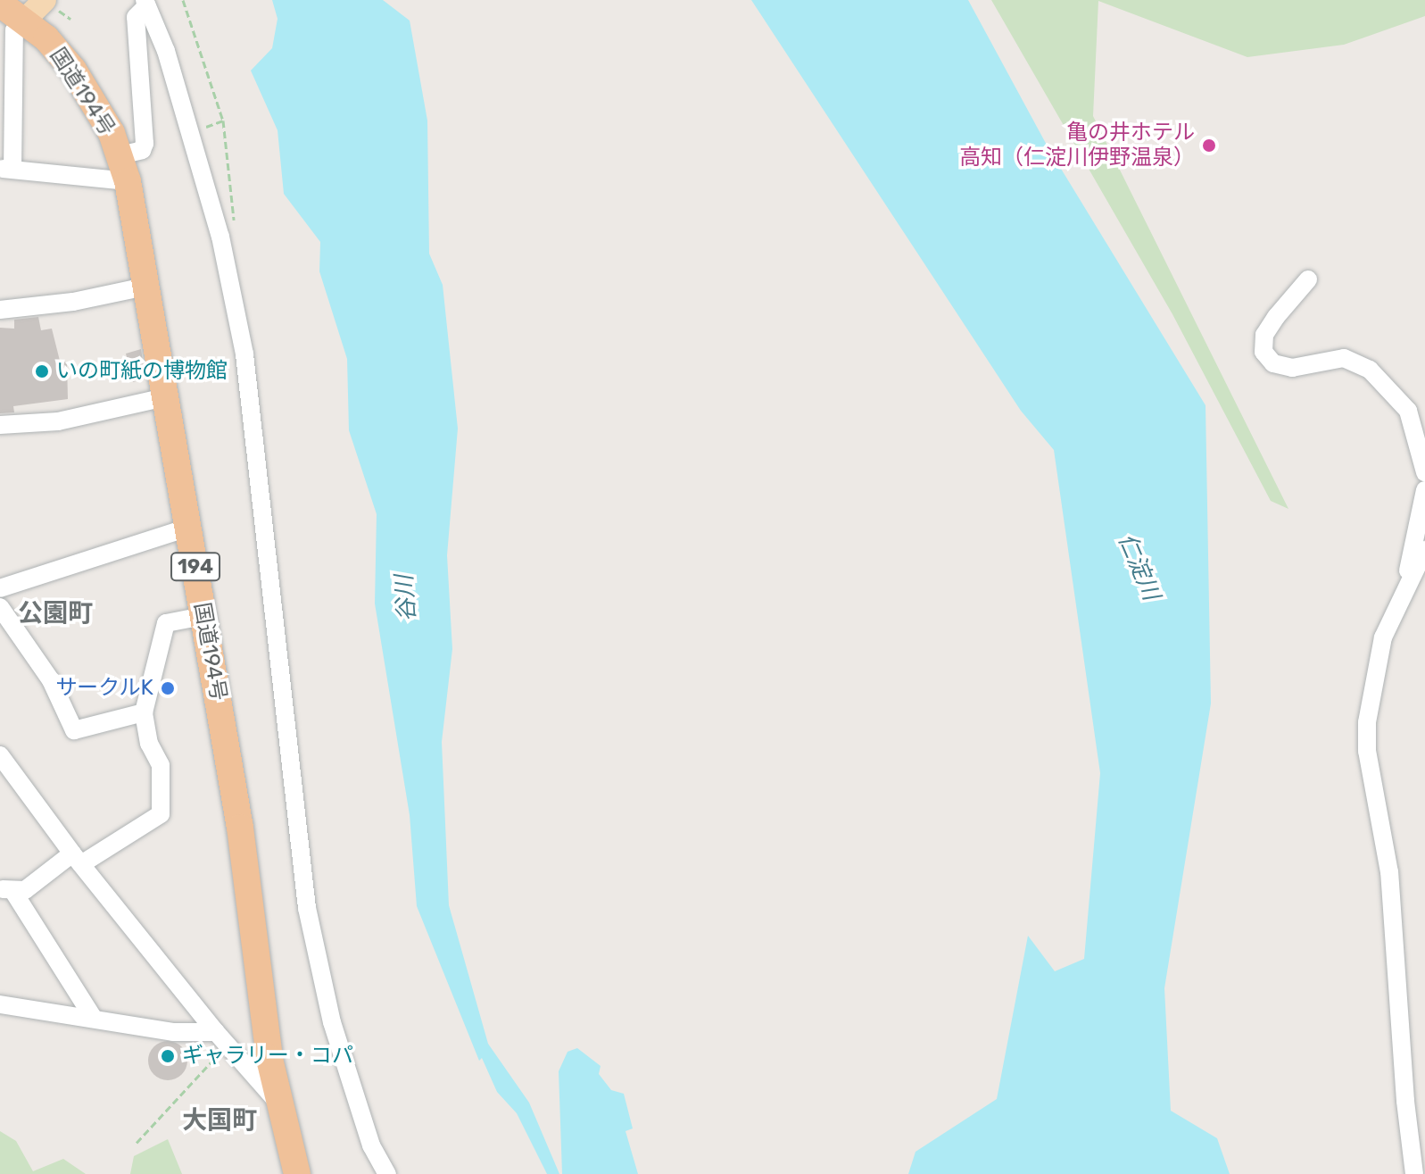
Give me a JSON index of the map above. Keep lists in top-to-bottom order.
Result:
{
  "streets": {
    "highway": ["国道194号", "194"]
  },
  "districts": ["公園町", "大国町"],
  "water": ["仁淀川", "谷川"],
  "places": [
    "亀の井ホテル 高知（仁淀川伊野温泉）",
    "いの町紙の博物館",
    "サークルK",
    "ギャラリー・コパ"
  ]
}
